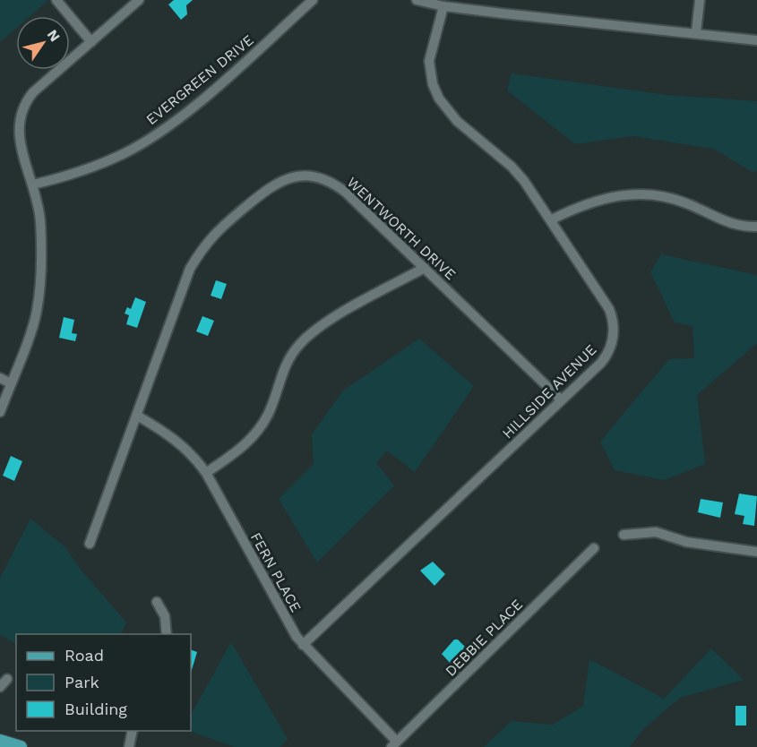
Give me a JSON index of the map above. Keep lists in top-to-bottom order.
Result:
{
  "streets": {
    "street": [
      "EVERGREEN DRIVE",
      "WENTWORTH DRIVE",
      "HILLSIDE AVENUE",
      "FERN PLACE",
      "DEBBIE PLACE"
    ]
  },
  "crossings": [
    ["WENTWORTH DRIVE", "HILLSIDE AVENUE"],
    ["WENTWORTH DRIVE", "FERN PLACE"],
    ["HILLSIDE AVENUE", "FERN PLACE"],
    ["FERN PLACE", "DEBBIE PLACE"]
  ],
  "legend": ["Road", "Park", "Building"],
  "north": "top right"
}
